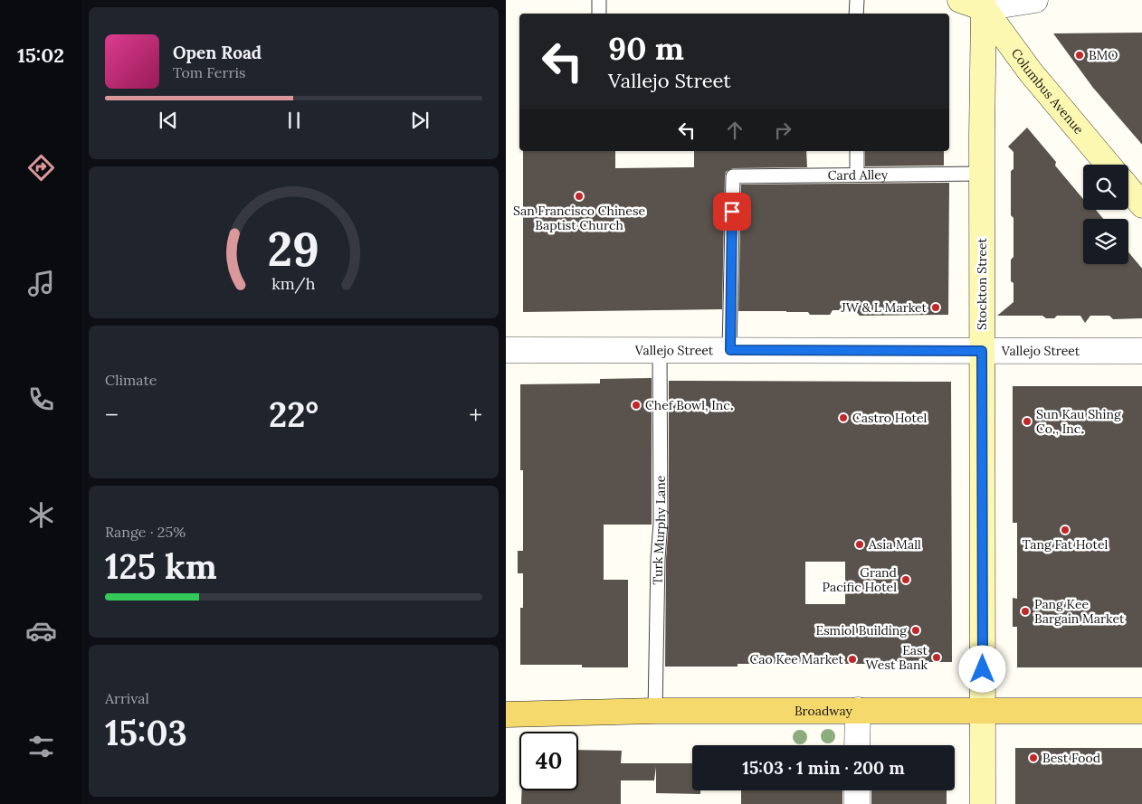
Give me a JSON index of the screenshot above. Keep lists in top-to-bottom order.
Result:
{
  "streets": {
    "main road": ["Broadway"],
    "street": ["Columbus Avenue", "Stockton Street", "Vallejo Street"],
    "lane": ["Card Alley", "Turk Murphy Lane"]
  },
  "crossings": [
    ["Columbus Avenue", "Stockton Street"],
    ["Card Alley", "Stockton Street"],
    ["Card Alley", "Vallejo Street"],
    ["Stockton Street", "Vallejo Street"],
    ["Stockton Street", "Broadway"],
    ["Vallejo Street", "Turk Murphy Lane"],
    ["Turk Murphy Lane", "Broadway"]
  ],
  "places": [
    "BMO",
    "San Francisco Chinese Baptist Church",
    "JW & L Market",
    "Chef Bowl, Inc.",
    "Castro Hotel",
    "Sun Kau Shing Co., Inc.",
    "Tang Fat Hotel",
    "Asia Mall",
    "Grand Pacific Hotel",
    "Pang Kee Bargain Market",
    "Esmiol Building",
    "East West Bank",
    "Cao Kee Market",
    "Best Food"
  ],
  "page": {
    "tabs": "15:02",
    "turn": ["90 m", "Vallejo Street"],
    "song": ["Open Road", "Tom Ferris"],
    "tile": [
      "Climate",
      ["Range · 25%", "125 km"],
      ["Arrival", "15:03"]
    ],
    "heat": ["−", "22°", "+"],
    "limit": "40",
    "trip": "15:03 · 1 min · 200 m",
    "gauge": ["29", "km/h"]
  }
}
